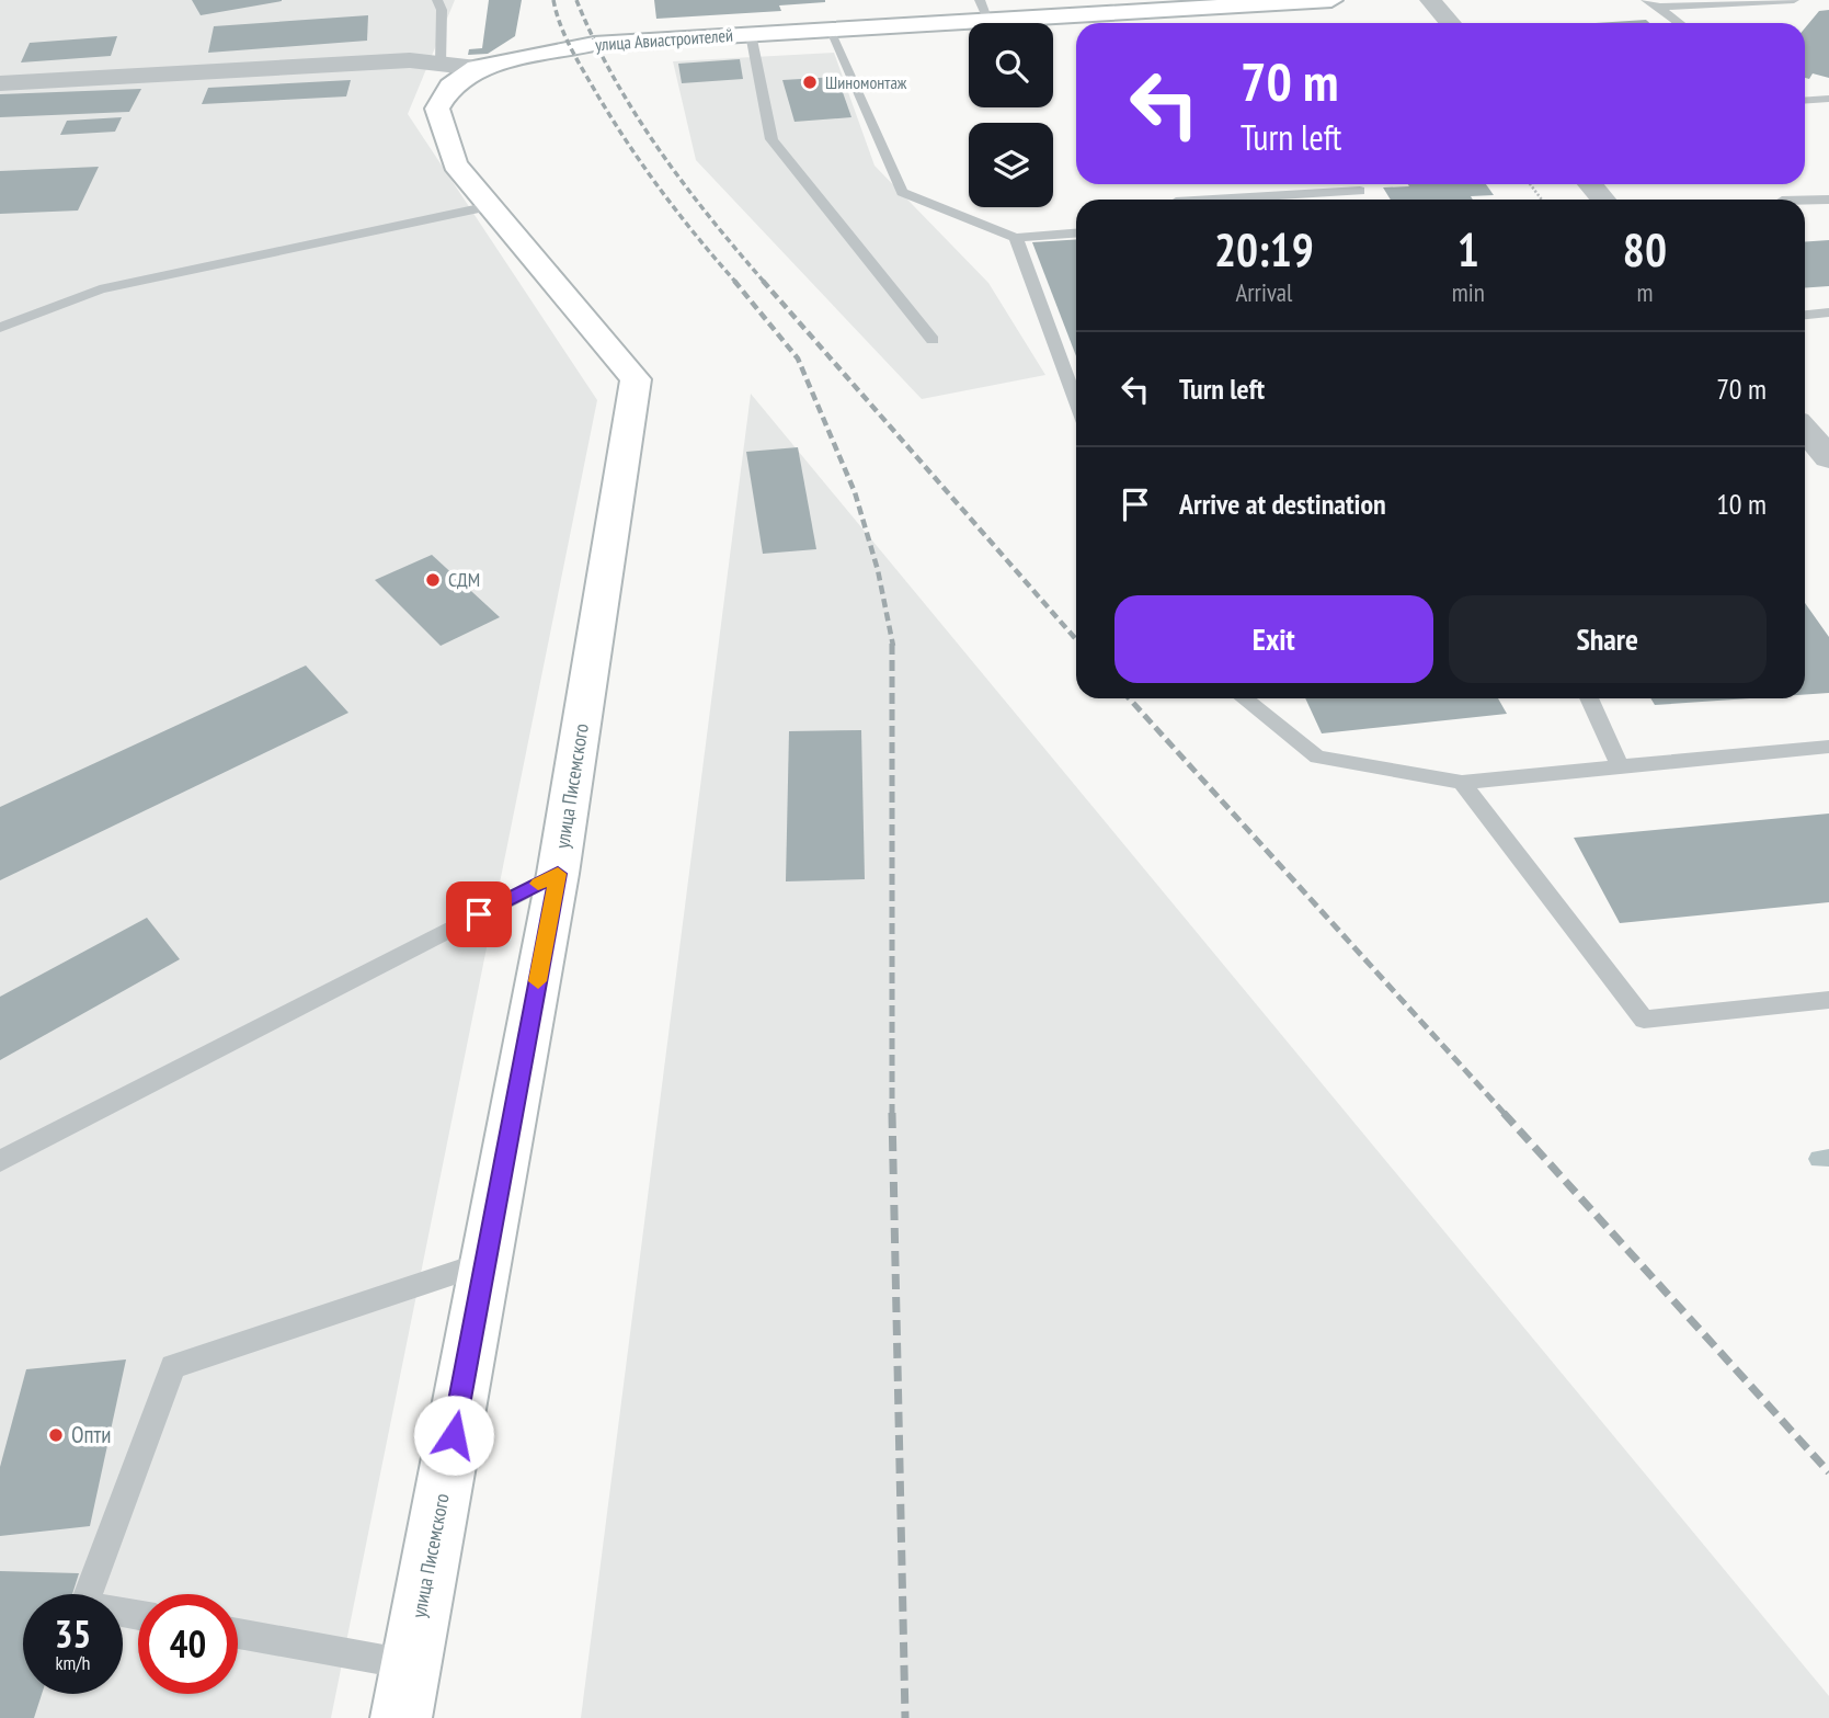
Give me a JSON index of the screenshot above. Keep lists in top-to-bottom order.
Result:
{
  "streets": {
    "street": ["улица Авиастроителей", "улица Писемского"]
  },
  "crossings": [
    ["улица Авиастроителей", "улица Писемского"]
  ],
  "places": ["Шиномонтаж", "СДМ", "Опти"],
  "page": {
    "turn": ["70 m", "Turn left"],
    "eta": [
      "20:19",
      "Arrival",
      "1",
      "min",
      "80",
      "m"
    ],
    "list": [
      {
        "name": "Turn left",
        "value": "70 m"
      },
      {
        "name": "Arrive at destination",
        "value": "10 m"
      }
    ],
    "buttons": ["Exit", "Share"],
    "speed": "35 km/h",
    "limit": "40"
  }
}
